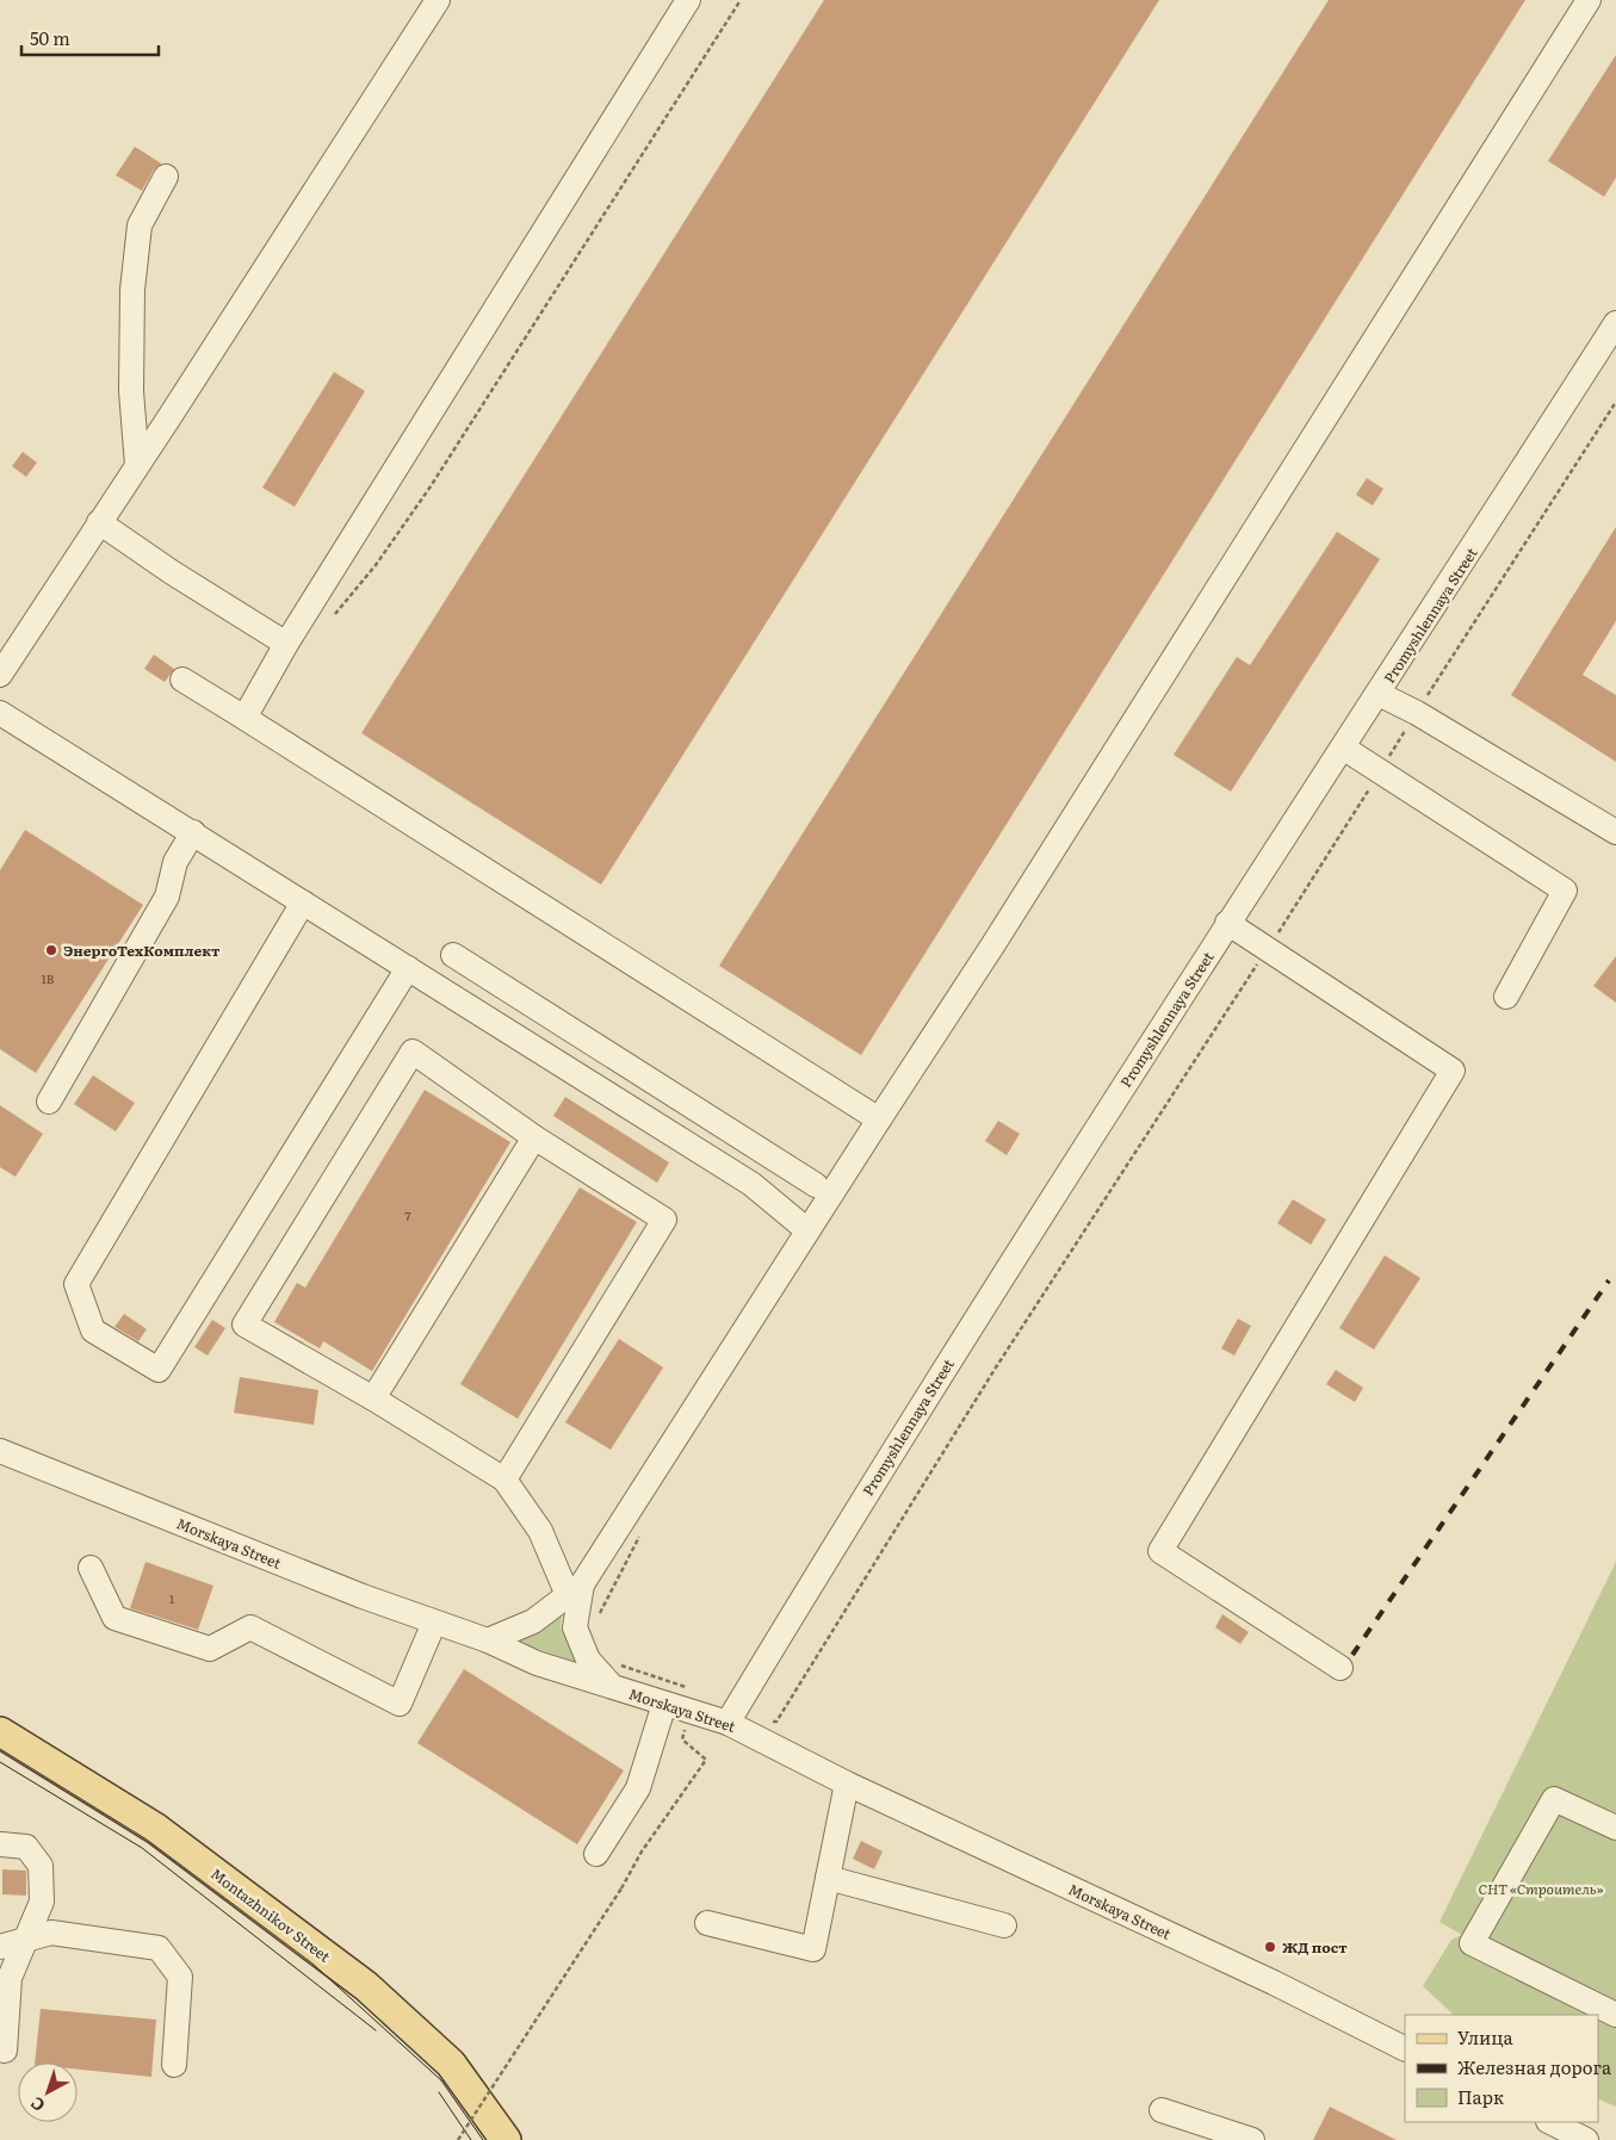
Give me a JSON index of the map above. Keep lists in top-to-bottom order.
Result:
{
  "streets": {
    "main road": ["Montazhnikov Street"],
    "street": ["Promyshlennaya Street", "Morskaya Street"]
  },
  "crossings": [
    ["Promyshlennaya Street", "Morskaya Street"]
  ],
  "parks": ["СНТ «Строитель»"],
  "places": ["ЭнергоТехКомплект", "ЖД пост"],
  "house_numbers": ["1В", "7", "1"],
  "legend": ["Улица", "Железная дорога", "Парк"],
  "scale_bar": "50 m",
  "north": "bottom left"
}
